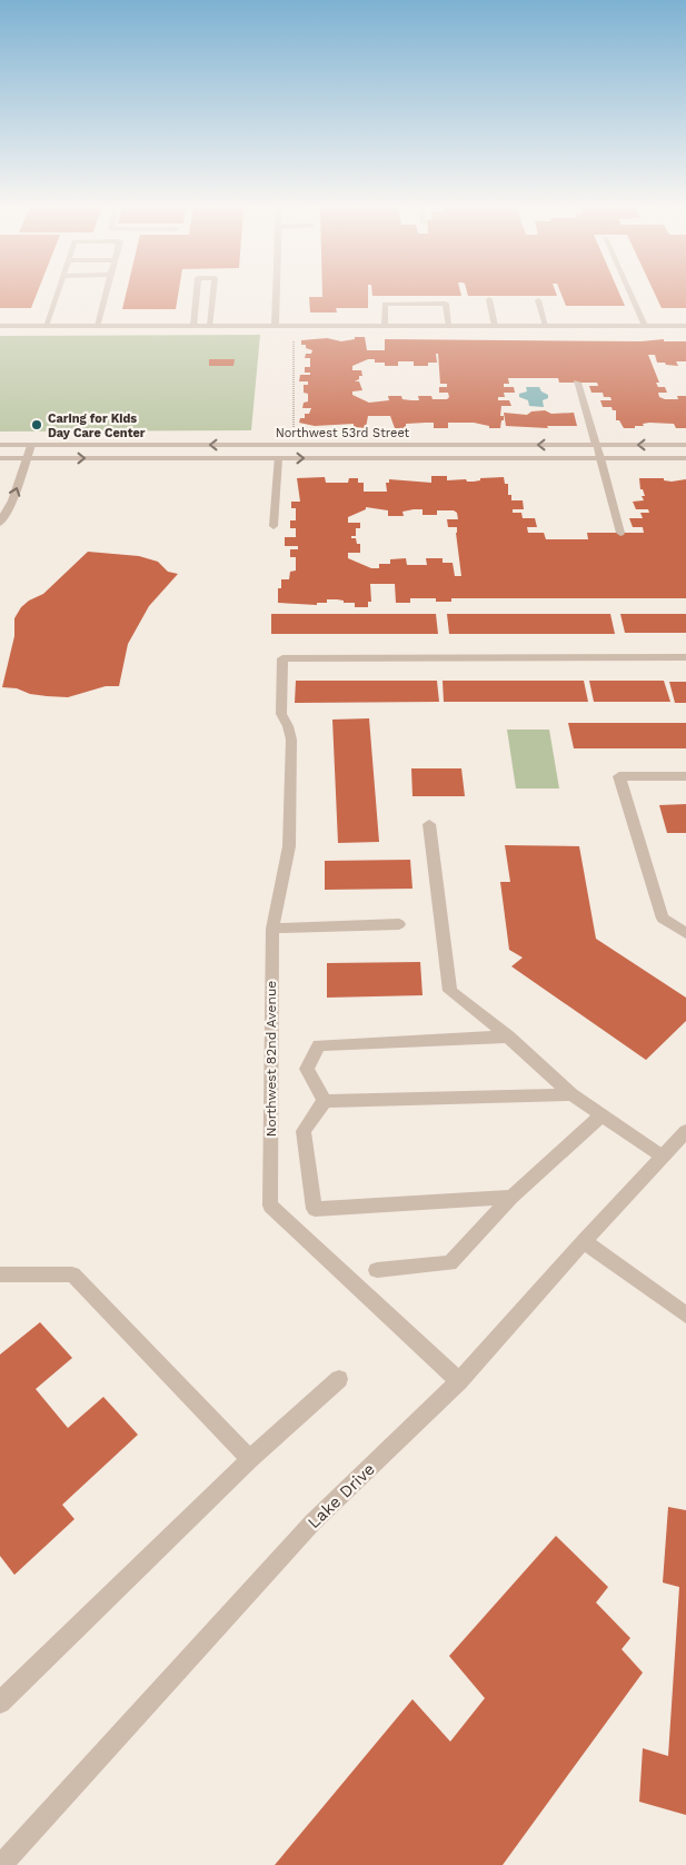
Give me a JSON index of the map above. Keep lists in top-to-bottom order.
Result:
{
  "streets": {
    "street": ["Northwest 53rd Street", "Northwest 82nd Avenue", "Lake Drive"]
  },
  "crossings": [
    ["Northwest 82nd Avenue", "Lake Drive"]
  ],
  "places": ["Caring for Kids Day Care Center"]
}
